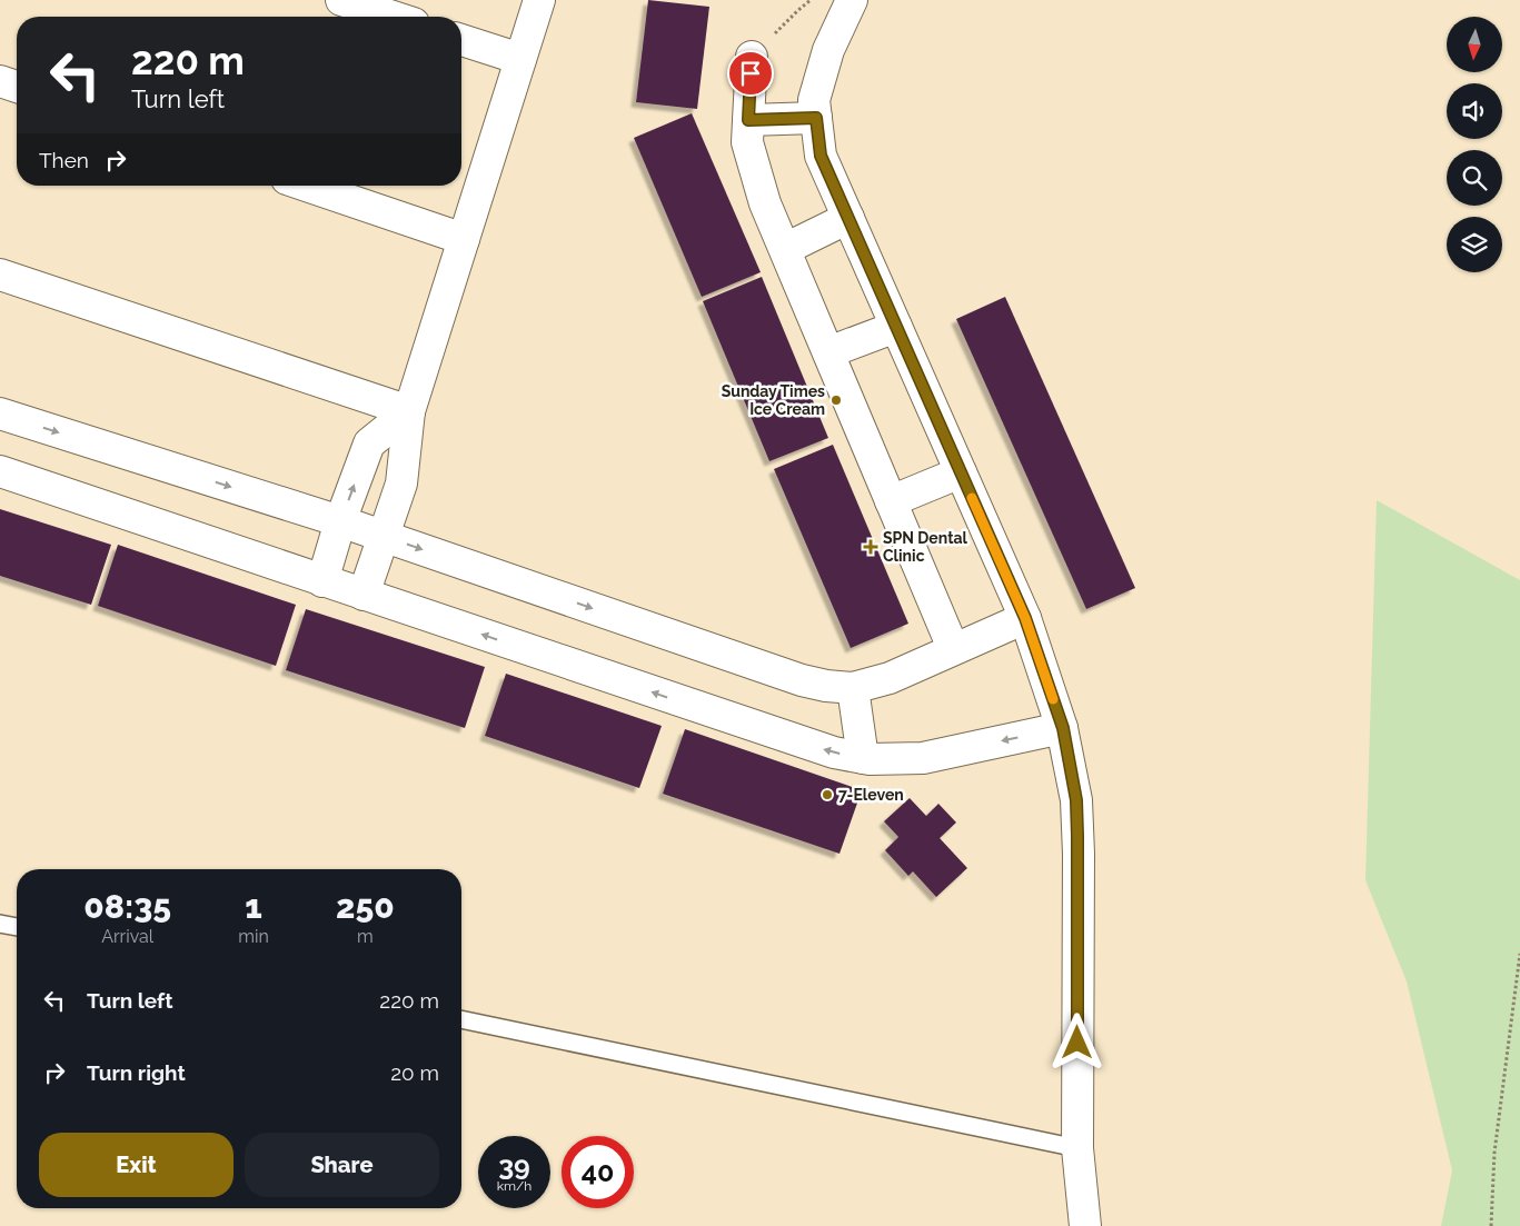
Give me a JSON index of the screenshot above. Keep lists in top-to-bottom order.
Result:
{
  "places": {
    "other": ["Sunday Times Ice Cream", "7-Eleven"],
    "health": ["SPN Dental Clinic"]
  },
  "north": "bottom",
  "page": {
    "turn": ["220 m", "Turn left"],
    "then": "Then",
    "eta": [
      "08:35",
      "Arrival",
      "1",
      "min",
      "250",
      "m"
    ],
    "list": [
      {
        "name": "Turn left",
        "value": "220 m"
      },
      {
        "name": "Turn right",
        "value": "20 m"
      }
    ],
    "buttons": ["Exit", "Share"],
    "speed": "39 km/h",
    "limit": "40"
  }
}
